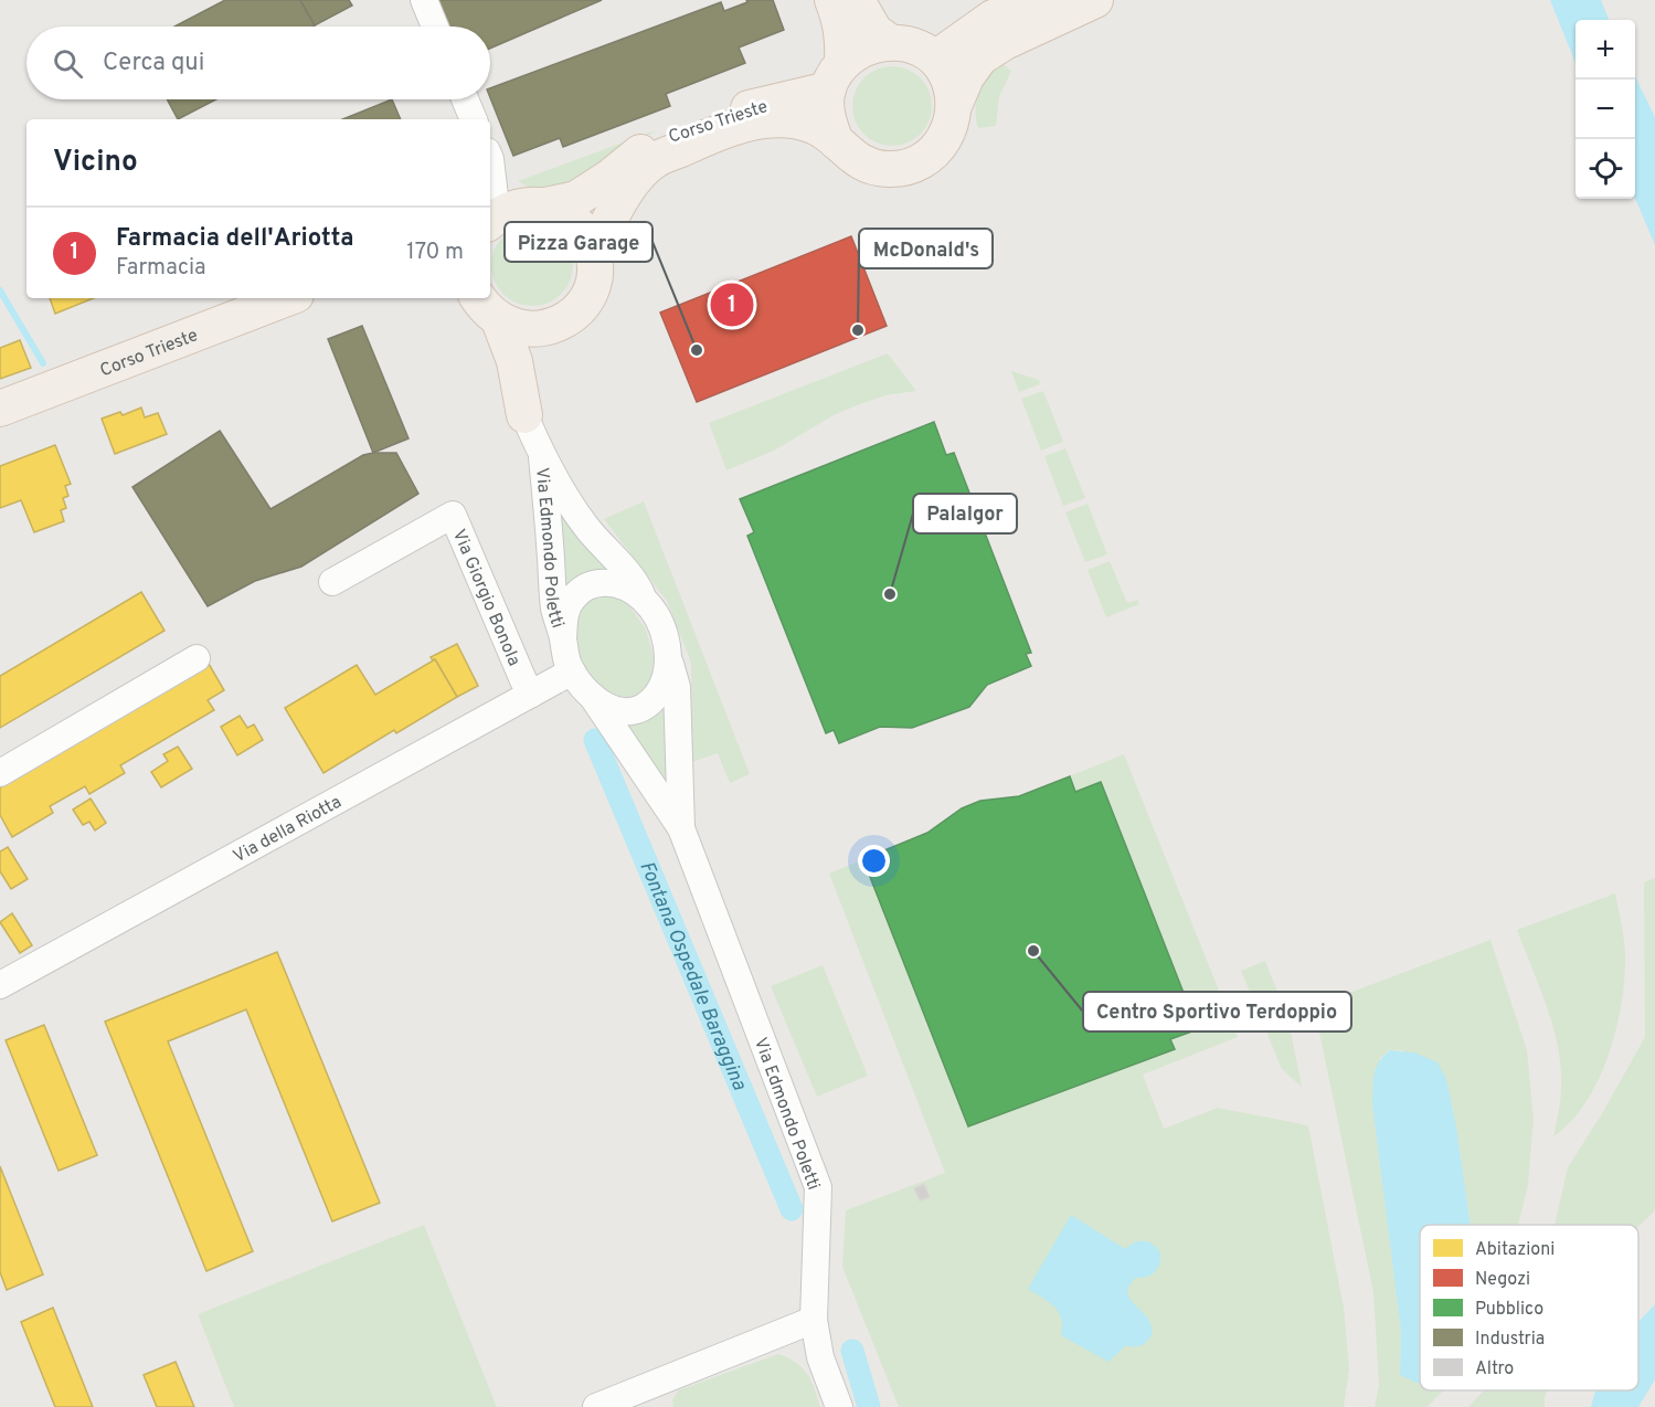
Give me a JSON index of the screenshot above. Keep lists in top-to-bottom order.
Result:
{
  "streets": {
    "main road": ["Corso Trieste"],
    "street": ["Via Edmondo Poletti", "Via Giorgio Bonola", "Via della Riotta"]
  },
  "crossings": [
    ["Via Edmondo Poletti", "Via della Riotta"],
    ["Via Giorgio Bonola", "Via della Riotta"]
  ],
  "water": ["Fontana Ospedale Baraggina"],
  "places": [
    "McDonald's",
    "Pizza Garage",
    "PalaIgor",
    "Centro Sportivo Terdoppio"
  ],
  "legend": [
    "Abitazioni",
    "Negozi",
    "Pubblico",
    "Industria",
    "Altro"
  ],
  "page": {
    "map_buttons": ["+", "−"],
    "search": "Cerca qui",
    "heading": "Vicino",
    "list": [
      {
        "mark": "1",
        "name": "Farmacia dell'Ariotta",
        "note": "Farmacia",
        "value": "170 m"
      }
    ],
    "pins": "1"
  }
}
